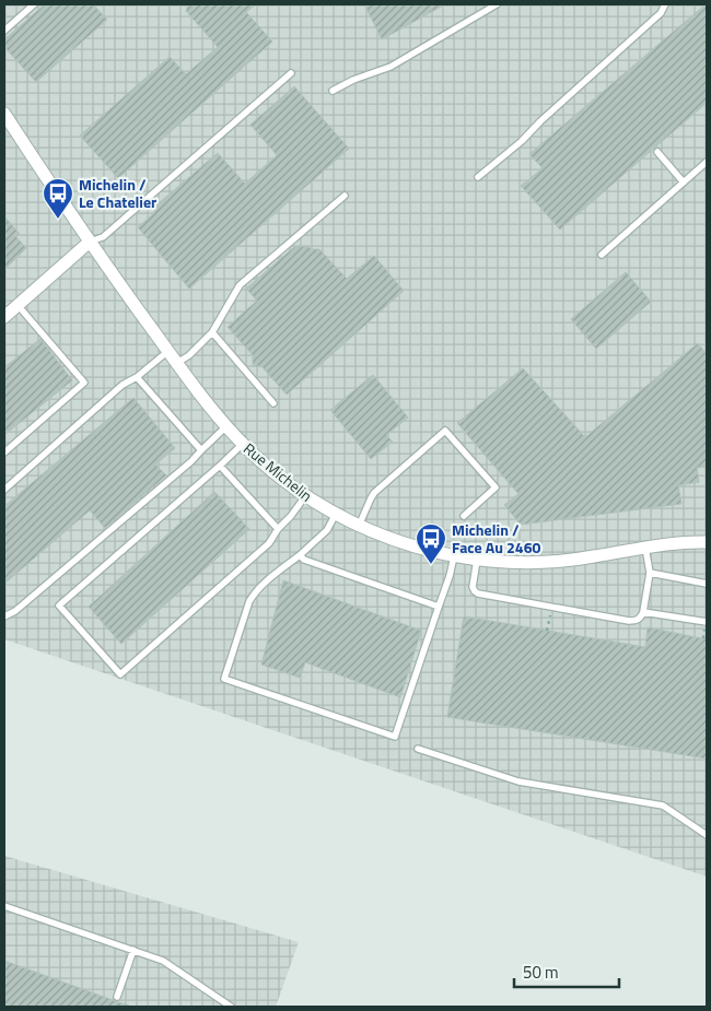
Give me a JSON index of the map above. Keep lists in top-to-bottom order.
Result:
{
  "streets": {
    "street": ["Rue Michelin"]
  },
  "places": {
    "bus stop": ["Michelin / Le Chatelier", "Michelin / Face Au 2460"]
  },
  "scale_bar": "50 m"
}
